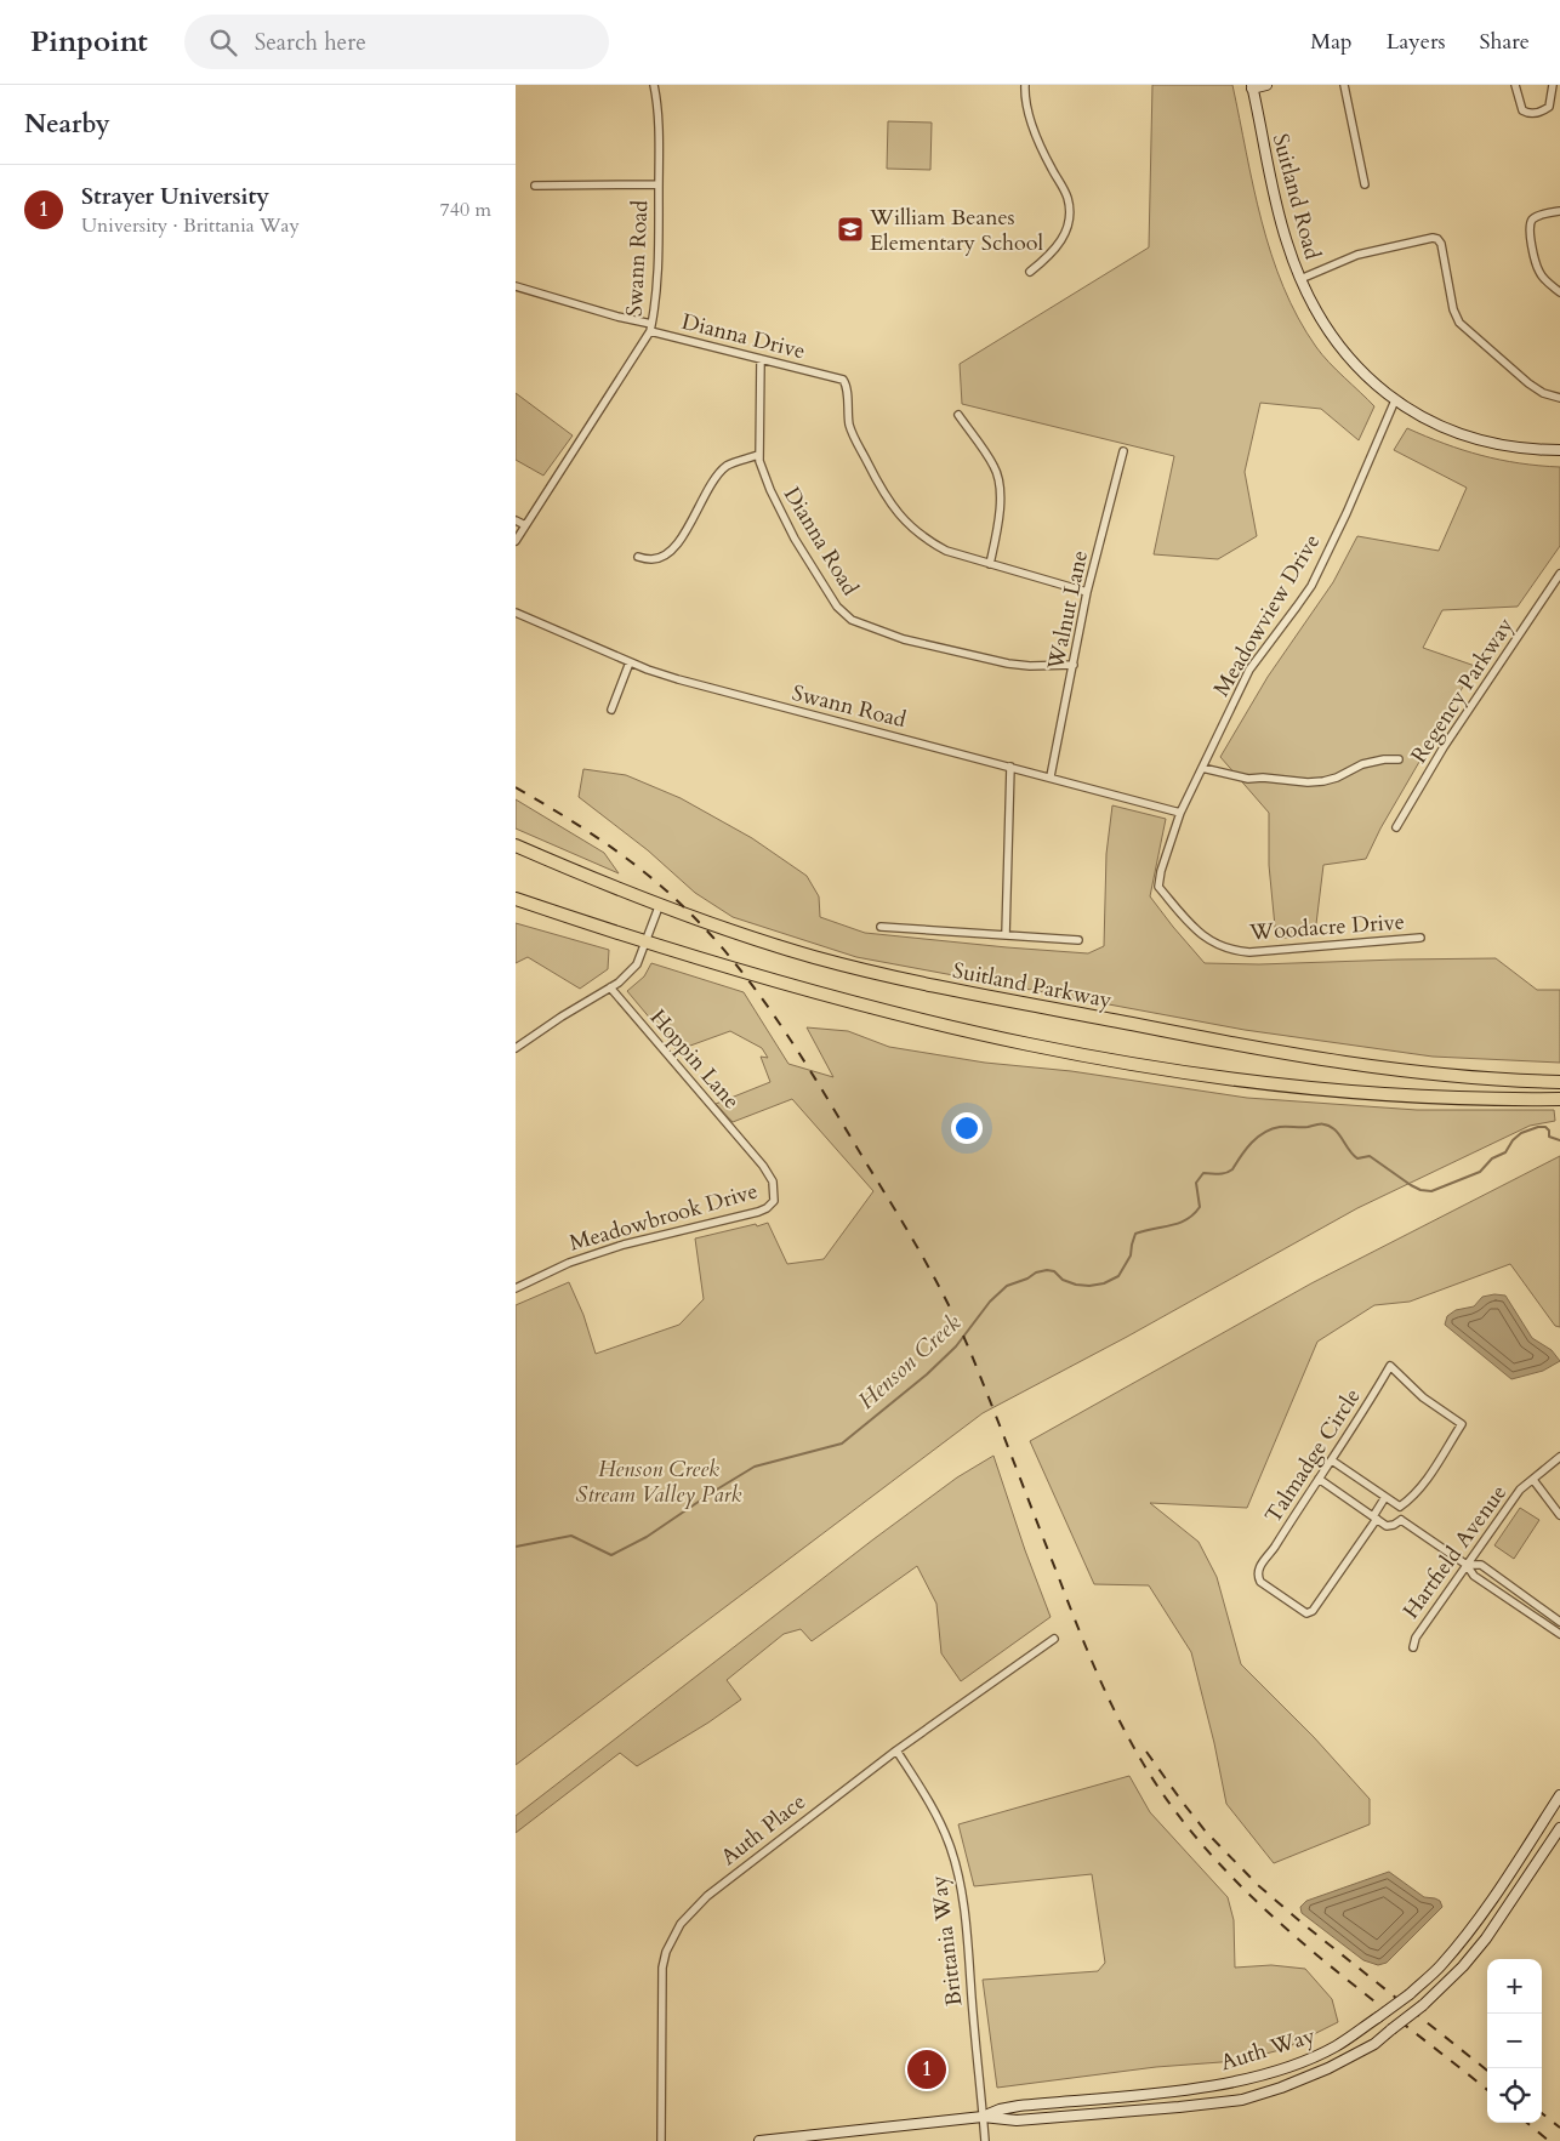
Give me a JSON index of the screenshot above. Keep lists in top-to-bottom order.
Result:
{
  "streets": {
    "highway": ["Suitland Parkway"],
    "street": [
      "Suitland Road",
      "Swann Road",
      "Dianna Drive",
      "Dianna Road",
      "Walnut Lane",
      "Meadowview Drive",
      "Regency Parkway",
      "Woodacre Drive",
      "Hoppin Lane",
      "Meadowbrook Drive",
      "Talmadge Circle",
      "Hartfield Avenue",
      "Auth Place",
      "Brittania Way",
      "Auth Way"
    ]
  },
  "crossings": [
    ["Suitland Road", "Meadowview Drive"],
    ["Swann Road", "Dianna Drive"],
    ["Swann Road", "Walnut Lane"],
    ["Swann Road", "Meadowview Drive"],
    ["Swann Road", "Woodacre Drive"],
    ["Dianna Drive", "Dianna Road"],
    ["Dianna Road", "Walnut Lane"],
    ["Meadowview Drive", "Woodacre Drive"],
    ["Hoppin Lane", "Meadowbrook Drive"],
    ["Auth Place", "Brittania Way"],
    ["Brittania Way", "Auth Way"]
  ],
  "water": ["Henson Creek"],
  "parks": ["Henson Creek Stream Valley Park"],
  "places": {
    "school or university": ["William Beanes Elementary School"]
  },
  "page": {
    "header": "Pinpoint",
    "search": "Search here",
    "nav": ["Map", "Layers", "Share"],
    "heading": "Nearby",
    "list": [
      {
        "mark": "1",
        "name": "Strayer University",
        "note": "University · Brittania Way",
        "value": "740 m"
      }
    ],
    "map_buttons": ["+", "−"],
    "pins": "1"
  }
}
